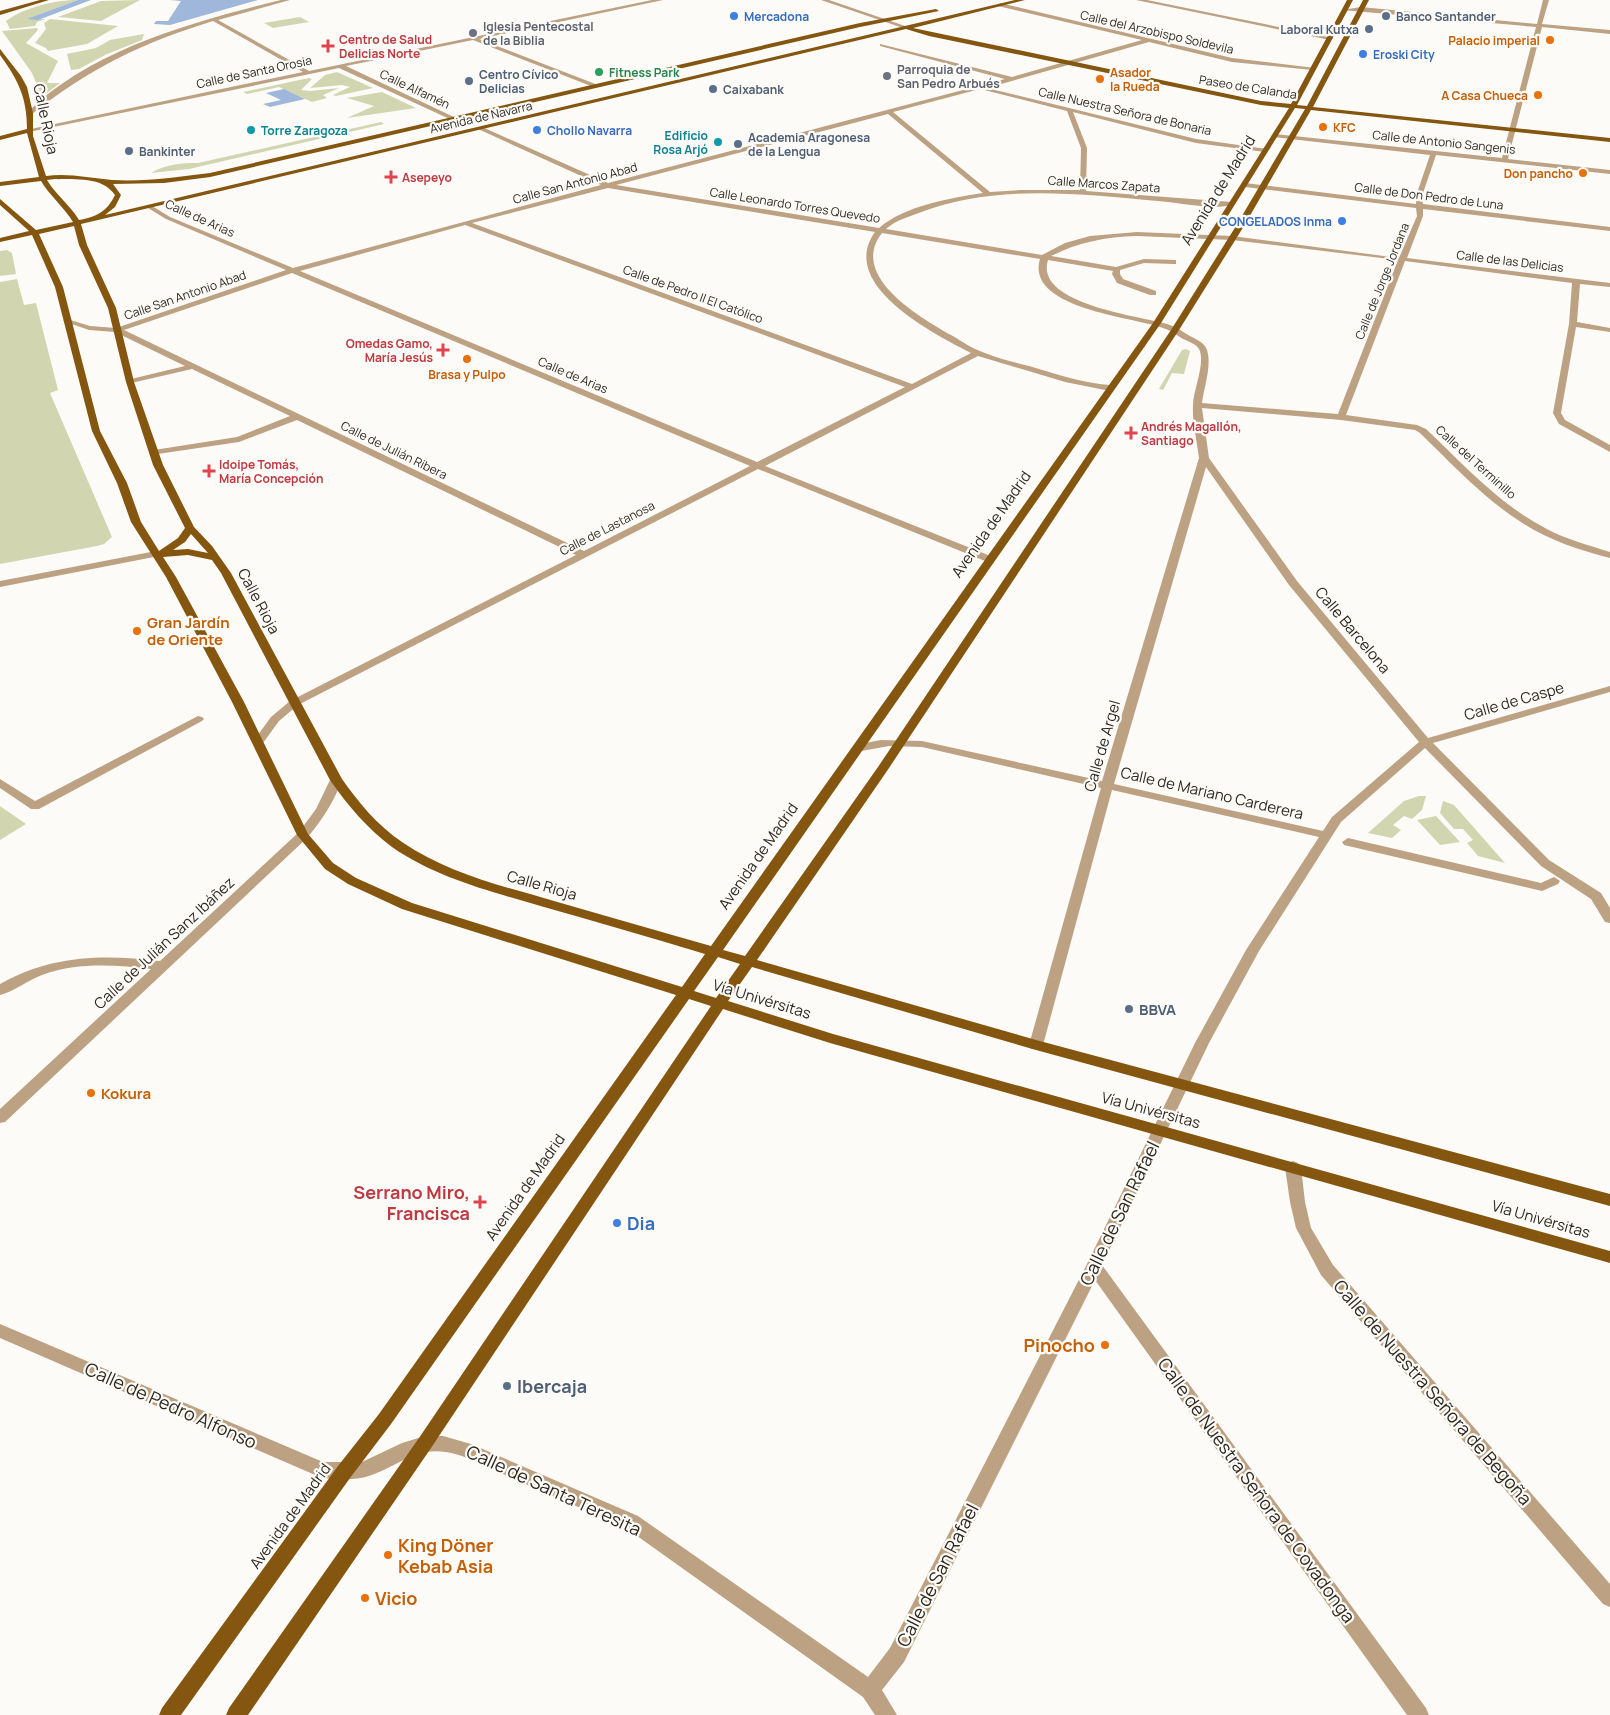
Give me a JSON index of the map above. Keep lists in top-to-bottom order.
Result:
{
  "streets": {
    "main road": [
      "Paseo de Calanda",
      "Avenida de Navarra",
      "Calle Rioja",
      "Avenida de Madrid",
      "Vía Univérsitas"
    ],
    "street": [
      "Calle del Arzobispo Soldevila",
      "Calle de Santa Orosia",
      "Calle Alfamén",
      "Calle Nuestra Señora de Bonaria",
      "Calle de Antonio Sangenis",
      "Calle San Antonio Abad",
      "Calle Marcos Zapata",
      "Calle de Don Pedro de Luna",
      "Calle Leonardo Torres Quevedo",
      "Calle de Arias",
      "Calle de las Delicias",
      "Calle de Jorge Jordana",
      "Calle de Pedro II El Católico",
      "Calle de Julián Ribera",
      "Calle del Terminillo",
      "Calle de Lastanosa",
      "Calle Barcelona",
      "Calle de Caspe",
      "Calle de Argel",
      "Calle de Mariano Carderera",
      "Calle de Julián Sanz Ibáñez",
      "Calle de San Rafael",
      "Calle de Nuestra Señora de Begoña",
      "Calle de Pedro Alfonso",
      "Calle de Santa Teresita",
      "Calle de Nuestra Señora de Covadonga"
    ]
  },
  "crossings": [
    ["Calle del Arzobispo Soldevila", "Avenida de Navarra"],
    ["Calle del Arzobispo Soldevila", "Calle San Antonio Abad"],
    ["Calle del Arzobispo Soldevila", "Avenida de Madrid"],
    ["Calle de Santa Orosia", "Calle Alfamén"],
    ["Calle de Santa Orosia", "Calle Rioja"],
    ["Paseo de Calanda", "Avenida de Navarra"],
    ["Paseo de Calanda", "Calle San Antonio Abad"],
    ["Paseo de Calanda", "Avenida de Madrid"],
    ["Calle Alfamén", "Avenida de Navarra"],
    ["Calle Nuestra Señora de Bonaria", "Calle San Antonio Abad"],
    ["Calle Nuestra Señora de Bonaria", "Avenida de Madrid"],
    ["Avenida de Navarra", "Calle Rioja"],
    ["Avenida de Navarra", "Calle Leonardo Torres Quevedo"],
    ["Avenida de Navarra", "Calle de Arias"],
    ["Calle Rioja", "Calle San Antonio Abad"],
    ["Calle Rioja", "Avenida de Madrid"],
    ["Calle Rioja", "Calle de Julián Ribera"],
    ["Calle Rioja", "Calle de Lastanosa"],
    ["Calle Rioja", "Calle de Julián Sanz Ibáñez"],
    ["Calle de Antonio Sangenis", "Avenida de Madrid"],
    ["Calle de Antonio Sangenis", "Calle de Jorge Jordana"],
    ["Calle San Antonio Abad", "Calle Leonardo Torres Quevedo"],
    ["Calle San Antonio Abad", "Calle de Arias"],
    ["Calle San Antonio Abad", "Calle de Pedro II El Católico"],
    ["Calle San Antonio Abad", "Calle de Julián Ribera"],
    ["Calle Marcos Zapata", "Avenida de Madrid"],
    ["Calle Marcos Zapata", "Calle Leonardo Torres Quevedo"],
    ["Avenida de Madrid", "Calle de Don Pedro de Luna"],
    ["Avenida de Madrid", "Calle de Arias"],
    ["Avenida de Madrid", "Calle Barcelona"],
    ["Avenida de Madrid", "Calle de Mariano Carderera"],
    ["Avenida de Madrid", "Vía Univérsitas"],
    ["Avenida de Madrid", "Calle de Pedro Alfonso"],
    ["Avenida de Madrid", "Calle de Santa Teresita"],
    ["Calle de Don Pedro de Luna", "Calle de Jorge Jordana"],
    ["Calle Leonardo Torres Quevedo", "Calle Barcelona"],
    ["Calle de Arias", "Calle de Lastanosa"],
    ["Calle de Jorge Jordana", "Calle del Terminillo"],
    ["Calle de Pedro II El Católico", "Calle de Lastanosa"],
    ["Calle de Julián Ribera", "Calle de Lastanosa"],
    ["Calle del Terminillo", "Calle Barcelona"],
    ["Calle Barcelona", "Calle de Caspe"],
    ["Calle Barcelona", "Calle de Argel"],
    ["Calle Barcelona", "Calle de San Rafael"],
    ["Calle de Caspe", "Calle de San Rafael"],
    ["Calle de Argel", "Calle de Mariano Carderera"],
    ["Calle de Mariano Carderera", "Calle de San Rafael"],
    ["Vía Univérsitas", "Calle de San Rafael"],
    ["Vía Univérsitas", "Calle de Nuestra Señora de Begoña"],
    ["Calle de San Rafael", "Calle de Santa Teresita"],
    ["Calle de San Rafael", "Calle de Nuestra Señora de Covadonga"],
    ["Calle de Pedro Alfonso", "Calle de Santa Teresita"]
  ],
  "places": {
    "other": [
      "Mercadona",
      "Banco Santander",
      "Laboral Kutxa",
      "Iglesia Pentecostal de la Biblia",
      "Palacio imperial",
      "Eroski City",
      "Fitness Park",
      "Parroquia de San Pedro Arbués",
      "Asador la Rueda",
      "Centro Cívico Delicias",
      "Caixabank",
      "A Casa Chueca",
      "KFC",
      "Torre Zaragoza",
      "Chollo Navarra",
      "Edificio Rosa Arjó",
      "Academia Aragonesa de la Lengua",
      "Bankinter",
      "Don pancho",
      "CONGELADOS Inma",
      "Brasa y Pulpo",
      "Gran Jardín de Oriente",
      "BBVA",
      "Kokura",
      "Dia",
      "Pinocho",
      "Ibercaja",
      "King Döner Kebab Asia",
      "Vicio"
    ],
    "health": [
      "Centro de Salud Delicias Norte",
      "Asepeyo",
      "Omedas Gamo, María Jesús",
      "Andrés Magallón, Santiago",
      "Idoipe Tomás, María Concepción",
      "Serrano Miro, Francisca"
    ]
  }
}
